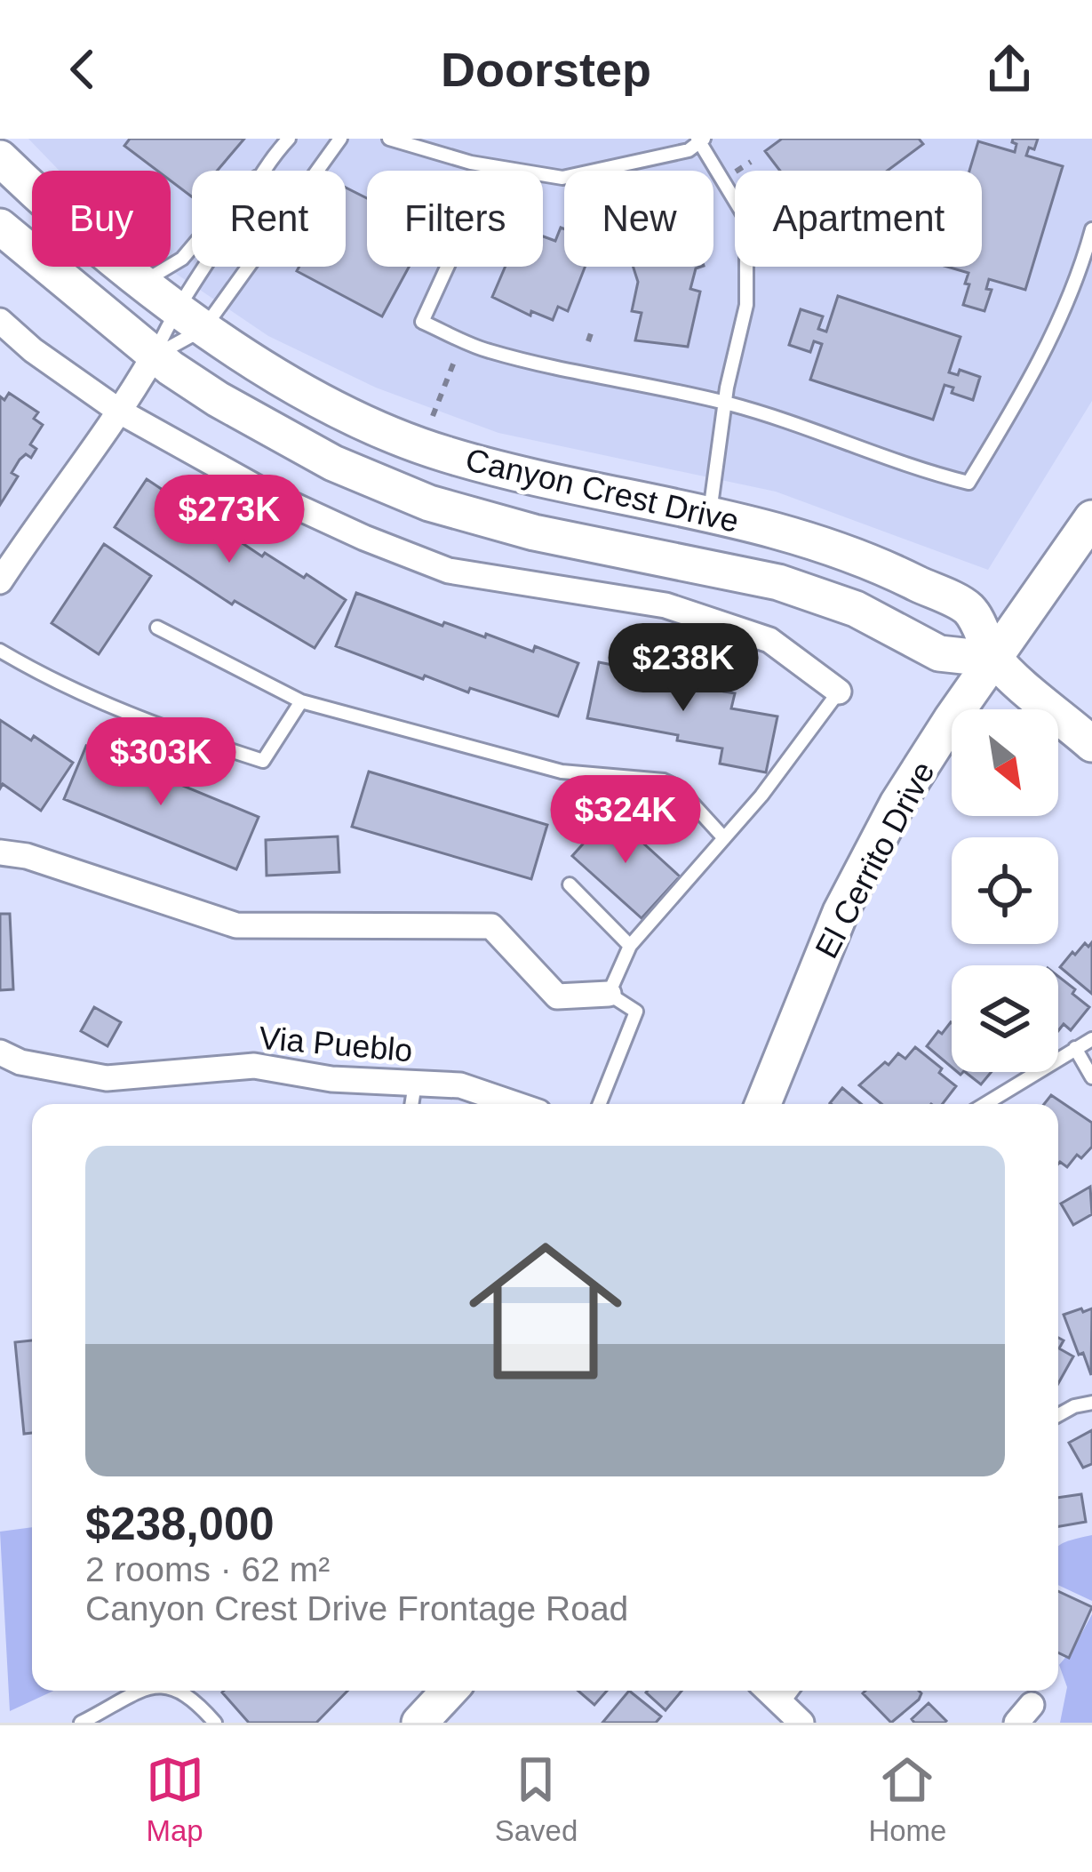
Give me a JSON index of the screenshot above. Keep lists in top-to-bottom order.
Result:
{
  "streets": {
    "main road": ["Canyon Crest Drive", "El Cerrito Drive"],
    "street": ["Via Pueblo"]
  },
  "crossings": [
    ["Canyon Crest Drive", "El Cerrito Drive"]
  ],
  "north": "bottom right",
  "page": {
    "header": "Doorstep",
    "chip": [
      "Buy",
      "Rent",
      "Filters",
      "New",
      "Apartment"
    ],
    "price": [
      "$273K",
      "$238K",
      "$303K",
      "$324K"
    ],
    "list": [
      {
        "name": "$238,000",
        "note": "2 rooms · 62 m² · Canyon Crest Drive Frontage Road"
      }
    ],
    "tabs": ["Map", "Saved", "Home"]
  }
}
